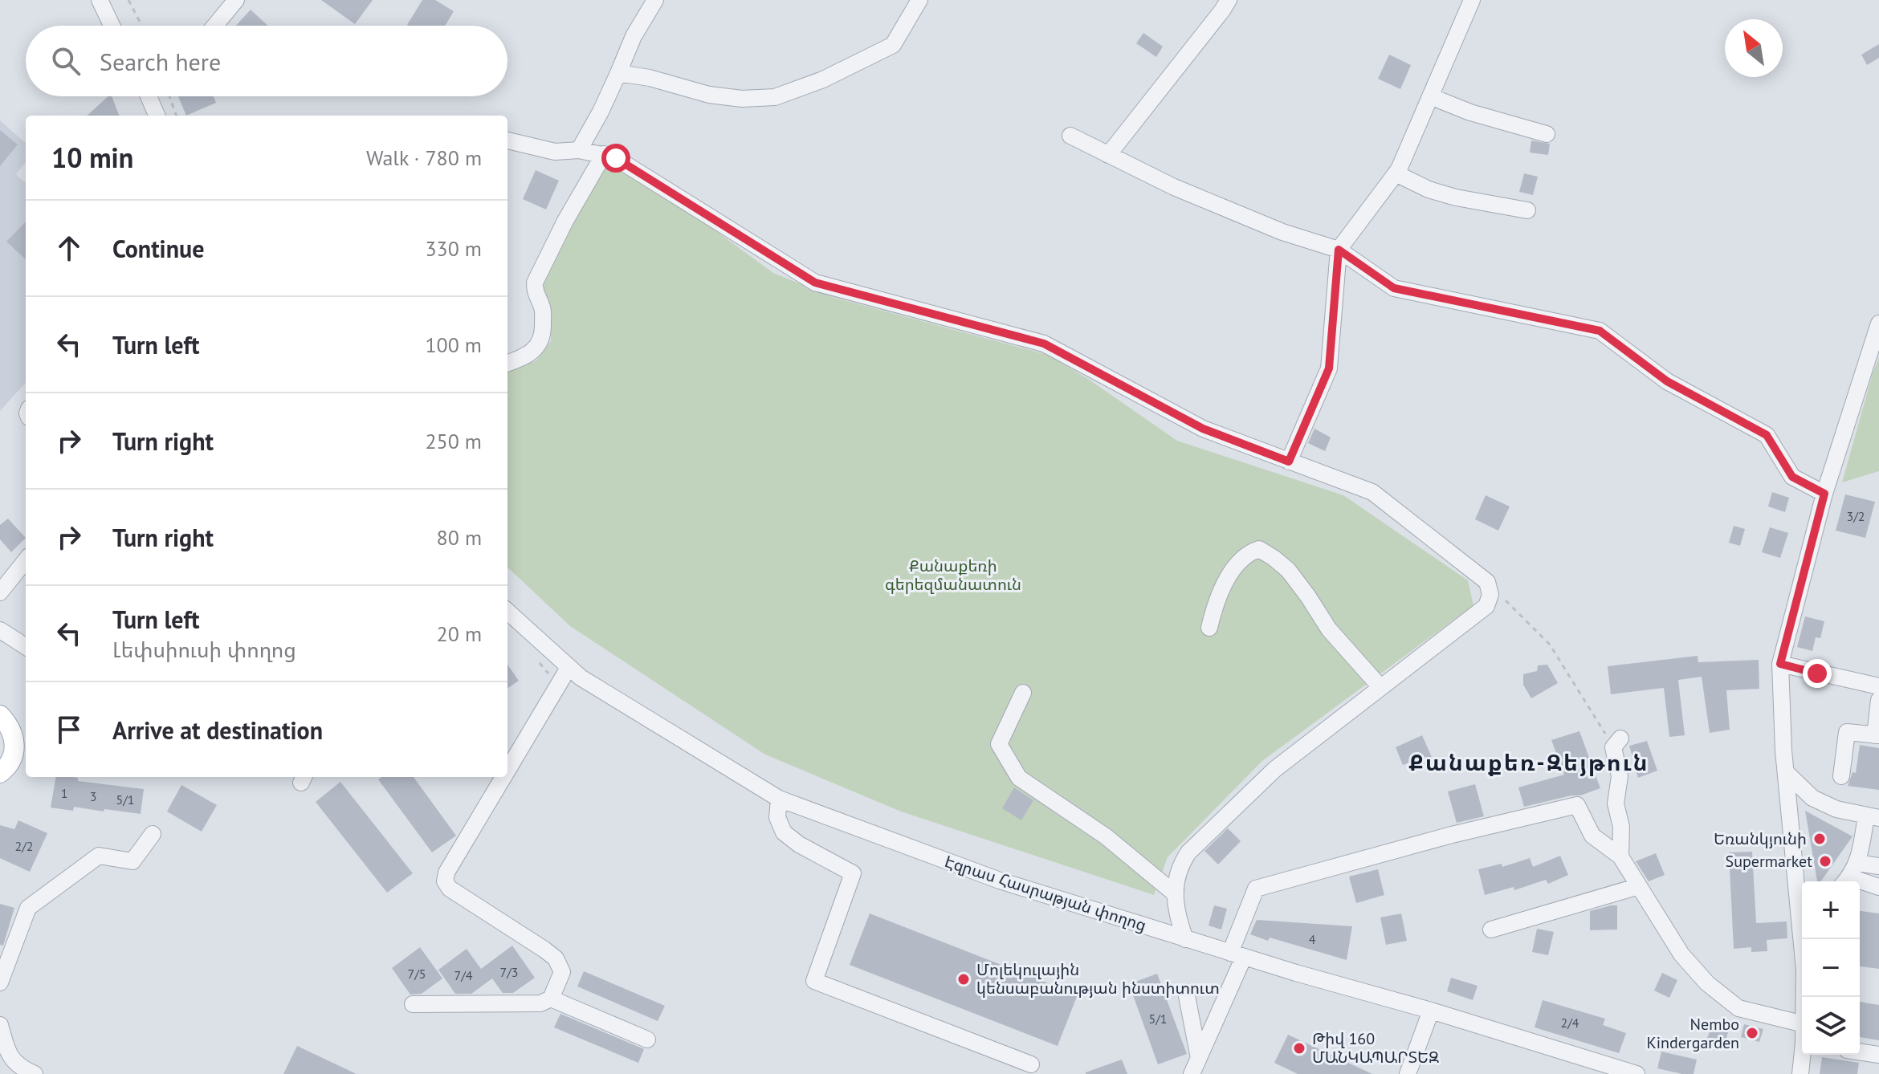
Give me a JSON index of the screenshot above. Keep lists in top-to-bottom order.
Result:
{
  "streets": {
    "street": ["Էզրաս Հասրաթյան փողոց"]
  },
  "districts": ["Քանաքեռ-Զեյթուն"],
  "parks": ["Քանաքեռի գերեզմանատուն"],
  "places": [
    "Եռանկյունի",
    "Supermarket",
    "Մոլեկուլային կենսաբանության ինստիտուտ",
    "Nembo Kindergarden",
    "Թիվ 160 ՄԱՆԿԱՊԱՐՏԵԶ"
  ],
  "house_numbers": [
    "3/2",
    "1",
    "3",
    "5/1",
    "2/2",
    "4",
    "7/3",
    "7/5",
    "7/4",
    "5/1",
    "2/4"
  ],
  "north": "top left",
  "page": {
    "search": "Search here",
    "heading": ["10 min", "Walk · 780 m"],
    "list": [
      ["Continue", "330 m"],
      ["Turn left", "100 m"],
      ["Turn right", "250 m"],
      ["Turn right", "80 m"],
      ["Turn left", "Լեփսիուսի փողոց", "20 m"],
      "Arrive at destination"
    ],
    "map_buttons": ["+", "−"]
  }
}
